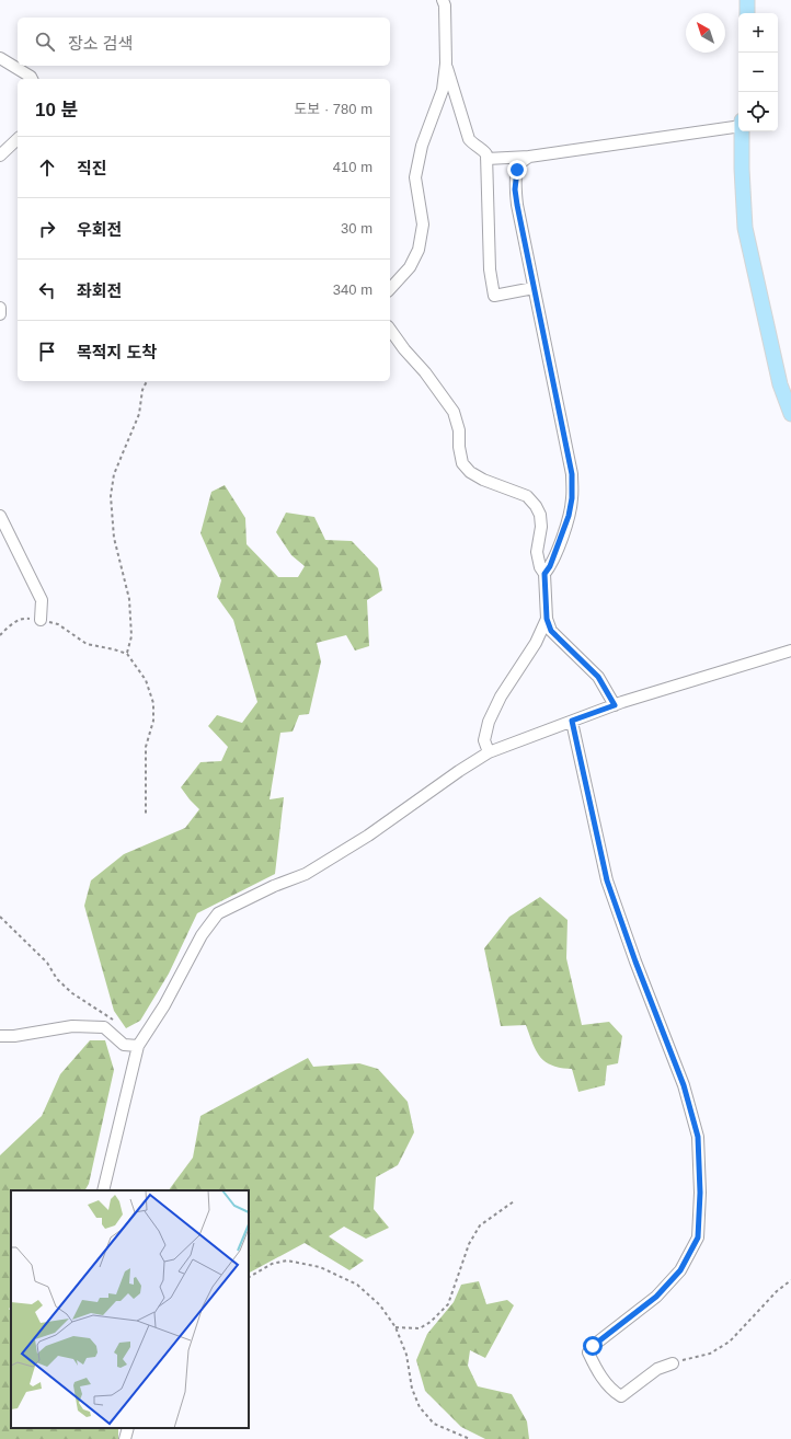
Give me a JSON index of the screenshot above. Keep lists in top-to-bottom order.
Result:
{
  "north": "top left",
  "page": {
    "map_buttons": ["+", "−"],
    "search": "장소 검색",
    "heading": ["10 분", "도보 · 780 m"],
    "list": [
      ["직진", "410 m"],
      ["우회전", "30 m"],
      ["좌회전", "340 m"],
      "목적지 도착"
    ]
  }
}
